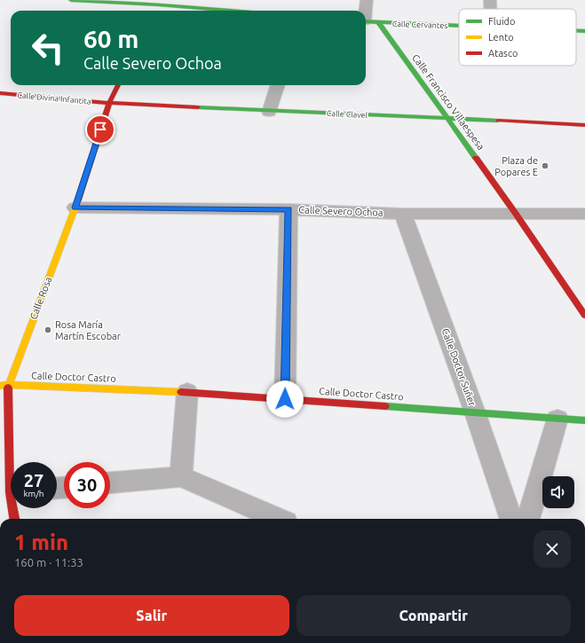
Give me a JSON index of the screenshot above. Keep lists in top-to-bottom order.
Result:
{
  "streets": {
    "street": [
      "Calle Cervantes",
      "Calle Divina Infantita",
      "Calle Francisco Villaespesa",
      "Calle Clavel",
      "Calle Severo Ochoa",
      "Calle Rosa",
      "Calle Doctor Suñer",
      "Calle Doctor Castro"
    ]
  },
  "crossings": [
    ["Calle Cervantes", "Calle Francisco Villaespesa"],
    ["Calle Divina Infantita", "Calle Clavel"],
    ["Calle Divina Infantita", "Calle Rosa"],
    ["Calle Francisco Villaespesa", "Calle Clavel"],
    ["Calle Francisco Villaespesa", "Calle Severo Ochoa"],
    ["Calle Clavel", "Calle Rosa"],
    ["Calle Severo Ochoa", "Calle Rosa"],
    ["Calle Severo Ochoa", "Calle Doctor Suñer"],
    ["Calle Rosa", "Calle Doctor Castro"],
    ["Calle Doctor Suñer", "Calle Doctor Castro"]
  ],
  "places": ["Plaza de Popares E", "Rosa María Martín Escobar"],
  "legend": ["Fluido", "Lento", "Atasco"],
  "page": {
    "turn": ["60 m", "Calle Severo Ochoa"],
    "speed": "27 km/h",
    "limit": "30",
    "heading": ["1 min", "160 m · 11:33"],
    "buttons": ["Salir", "Compartir"]
  }
}
